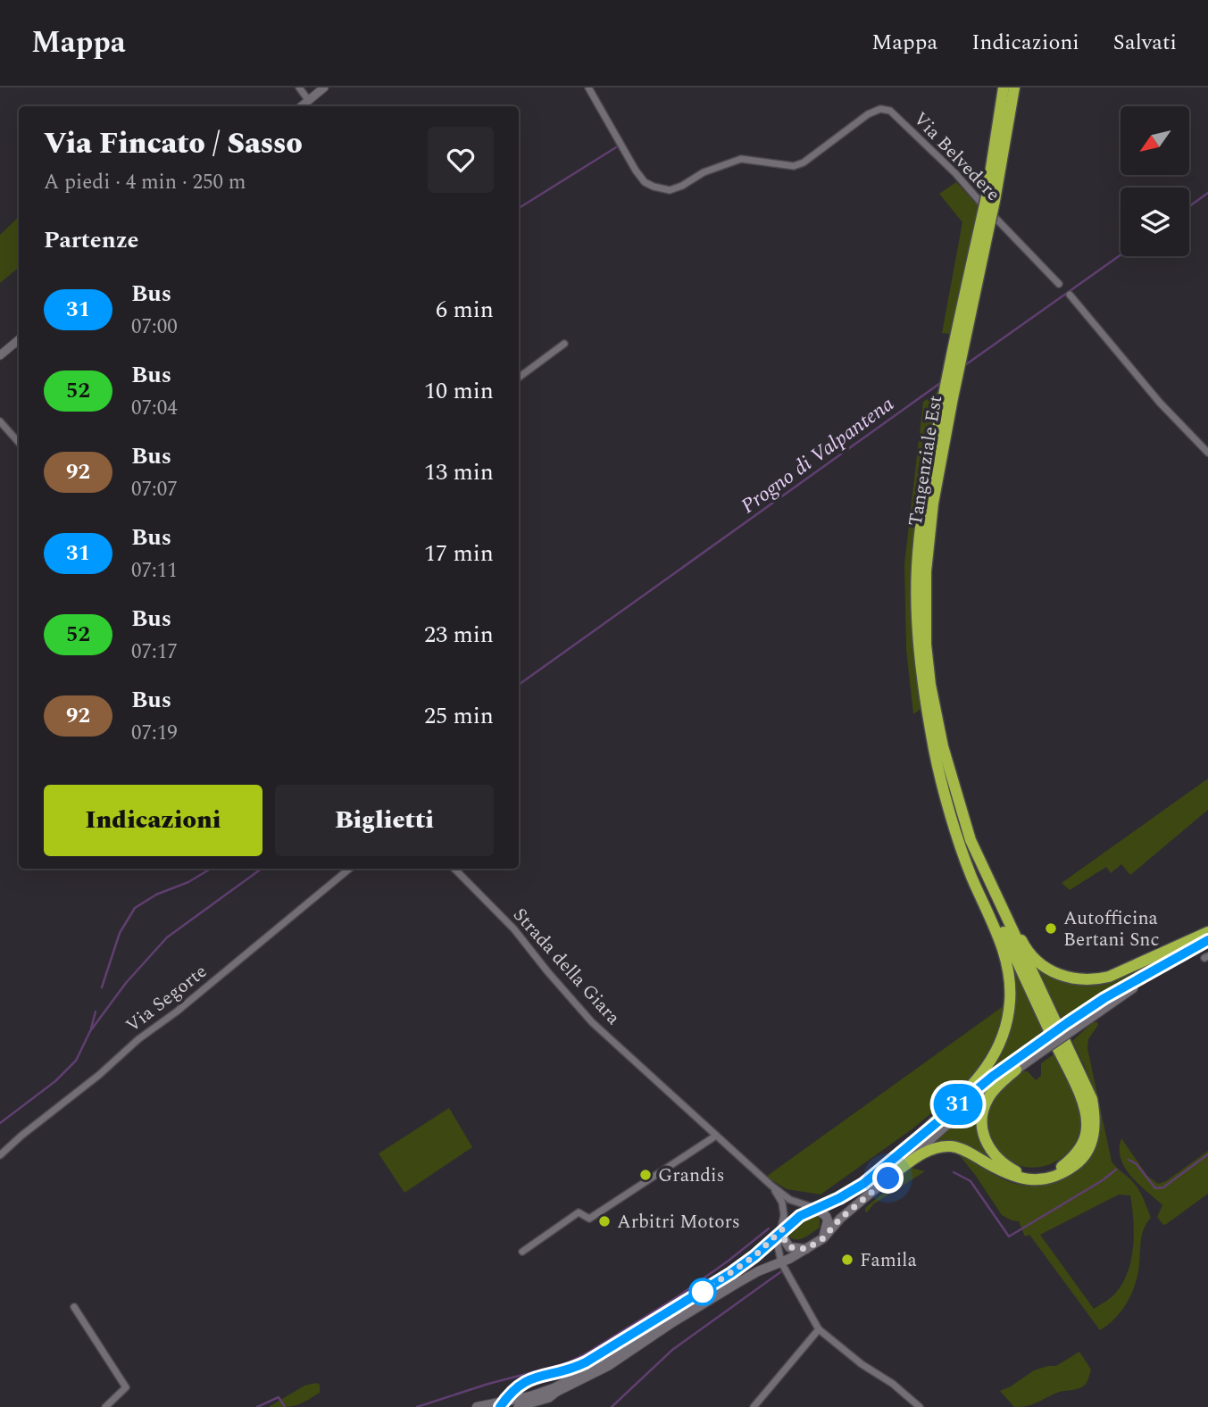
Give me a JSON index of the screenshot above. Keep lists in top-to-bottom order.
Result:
{
  "streets": {
    "highway": ["Tangenziale Est"],
    "street": ["Via Belvedere", "Strada della Giara", "Via Segorte"]
  },
  "water": ["Progno di Valpantena"],
  "places": [
    "Autofficina Bertani Snc",
    "Grandis",
    "Arbitri Motors",
    "Famila"
  ],
  "lines": ["bus line 31"],
  "north": "bottom left",
  "page": {
    "header": "Mappa",
    "nav": ["Mappa", "Indicazioni", "Salvati"],
    "on_map": "31",
    "heading": [
      ["Via Fincato / Sasso", "A piedi · 4 min · 250 m"],
      "Partenze"
    ],
    "list": [
      {
        "mark": "31",
        "name": "Bus",
        "note": "07:00",
        "value": "6 min"
      },
      {
        "mark": "52",
        "name": "Bus",
        "note": "07:04",
        "value": "10 min"
      },
      {
        "mark": "92",
        "name": "Bus",
        "note": "07:07",
        "value": "13 min"
      },
      {
        "mark": "31",
        "name": "Bus",
        "note": "07:11",
        "value": "17 min"
      },
      {
        "mark": "52",
        "name": "Bus",
        "note": "07:17",
        "value": "23 min"
      },
      {
        "mark": "92",
        "name": "Bus",
        "note": "07:19",
        "value": "25 min"
      }
    ],
    "buttons": ["Indicazioni", "Biglietti"]
  }
}
